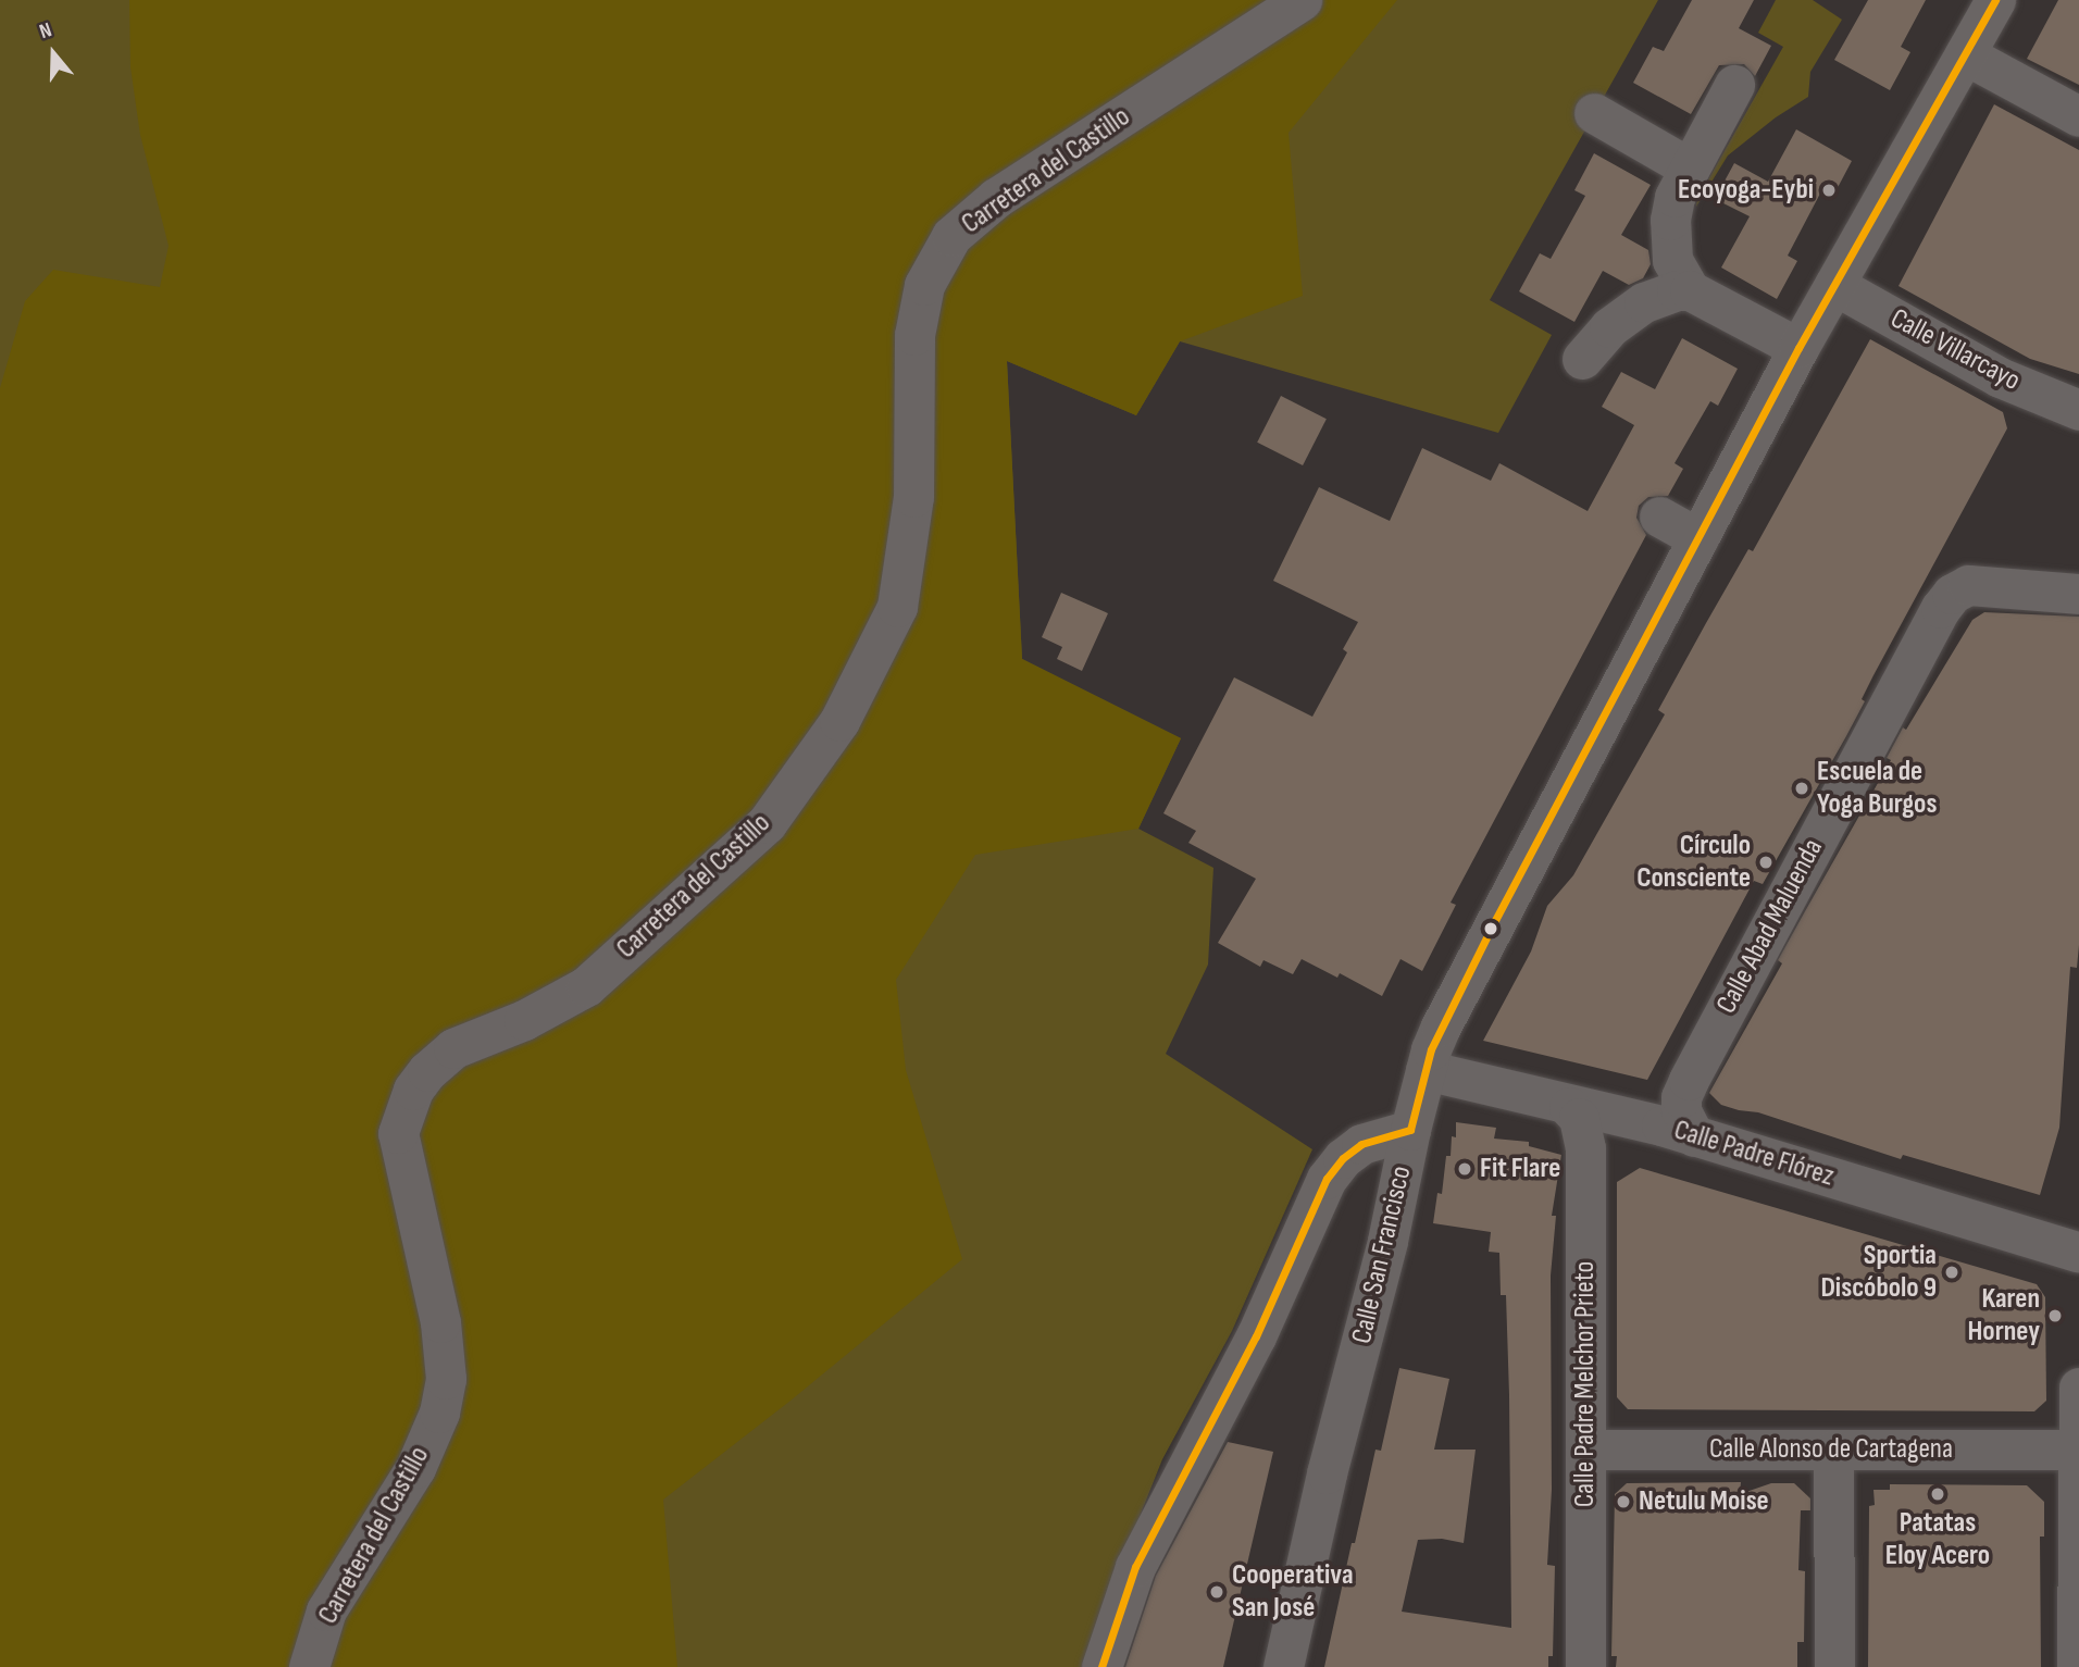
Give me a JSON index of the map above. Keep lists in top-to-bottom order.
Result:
{
  "streets": {
    "street": [
      "Carretera del Castillo",
      "Calle Villarcayo",
      "Calle Abad Maluenda",
      "Calle Padre Flórez",
      "Calle San Francisco",
      "Calle Padre Melchor Prieto",
      "Calle Alonso de Cartagena"
    ]
  },
  "crossings": [
    ["Calle Villarcayo", "Calle San Francisco"],
    ["Calle Abad Maluenda", "Calle Padre Flórez"],
    ["Calle Padre Flórez", "Calle San Francisco"],
    ["Calle Padre Flórez", "Calle Padre Melchor Prieto"],
    ["Calle Padre Melchor Prieto", "Calle Alonso de Cartagena"]
  ],
  "places": [
    "Ecoyoga-Eybi",
    "Escuela de Yoga Burgos",
    "Círculo Consciente",
    "Fit Flare",
    "Sportia Discóbolo 9",
    "Karen Horney",
    "Patatas Eloy Acero",
    "Netulu Moise",
    "Cooperativa San José"
  ],
  "north": "top"
}
